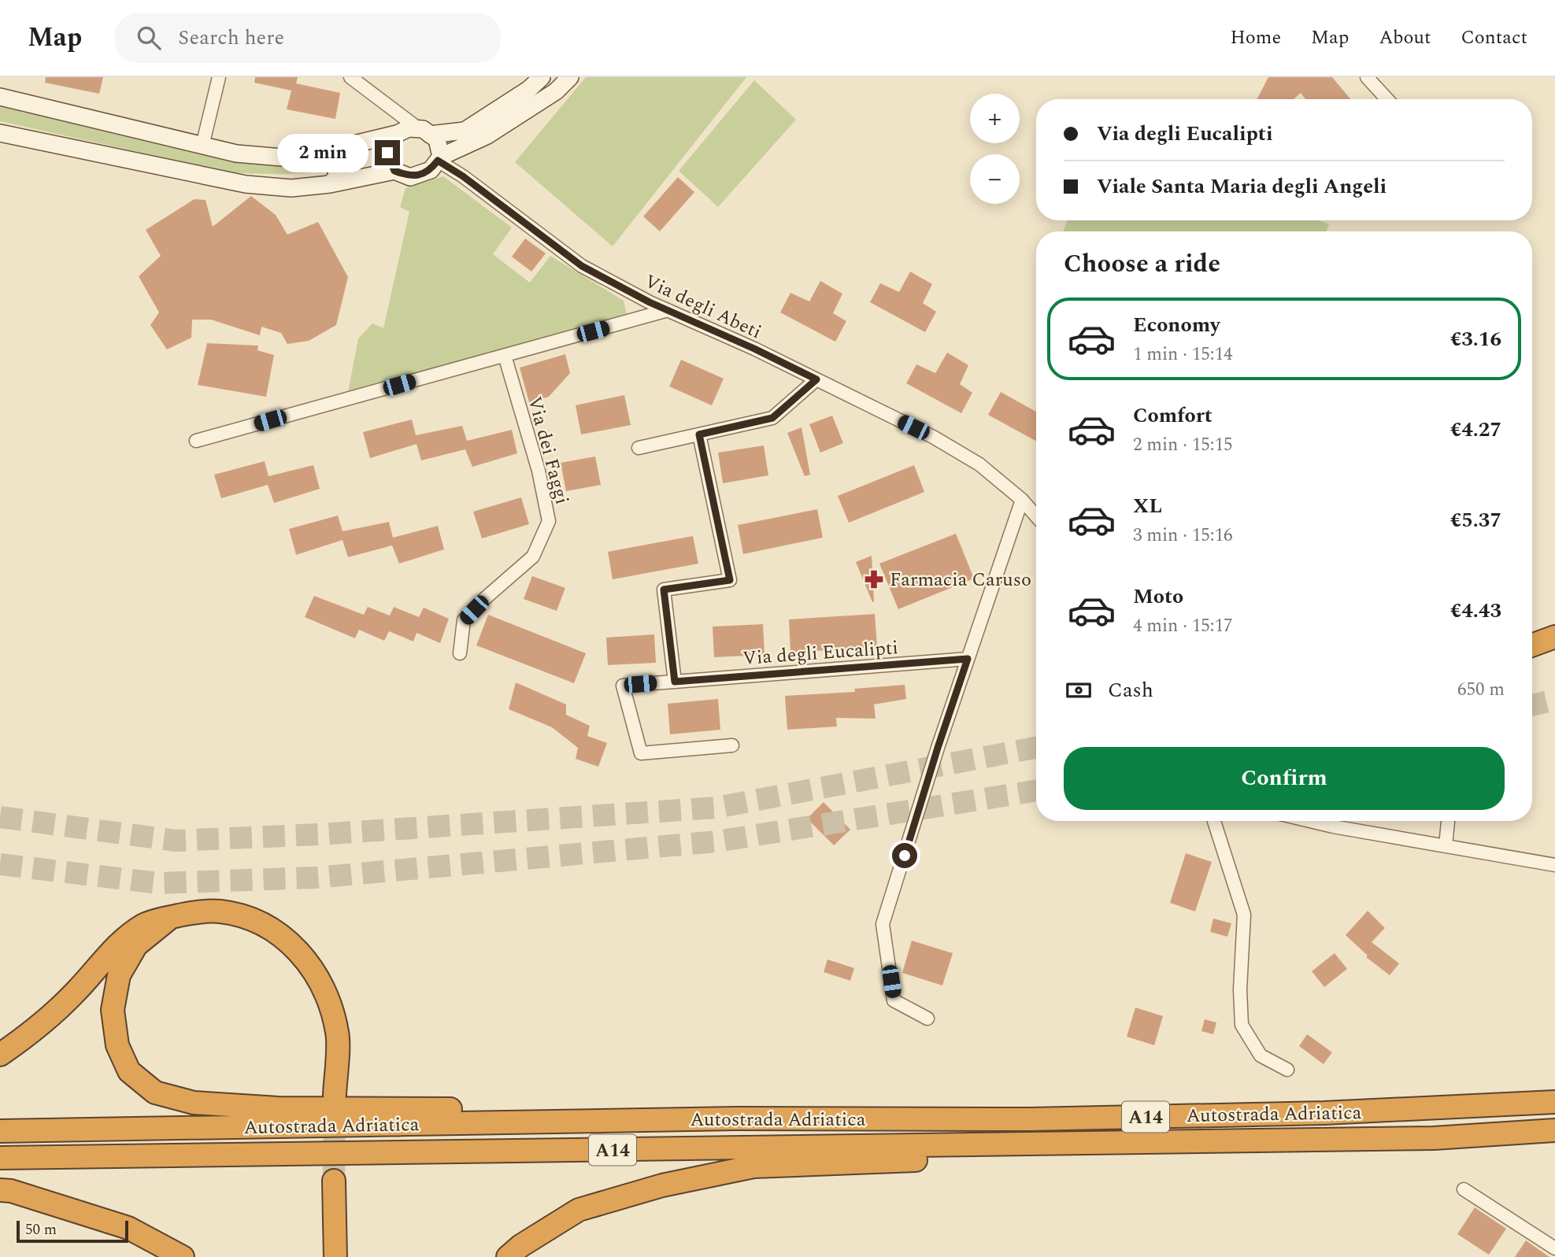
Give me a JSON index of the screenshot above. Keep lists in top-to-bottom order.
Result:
{
  "streets": {
    "highway": ["Autostrada Adriatica", "A14"],
    "street": ["Via degli Abeti", "Via dei Faggi", "Via degli Eucalipti"]
  },
  "places": {
    "pharmacy": ["Farmacia Caruso"]
  },
  "scale_bar": "50 m",
  "page": {
    "header": "Map",
    "search": "Search here",
    "nav": [
      "Home",
      "Map",
      "About",
      "Contact"
    ],
    "map_buttons": ["+", "−"],
    "banner": ["Via degli Eucalipti", "Viale Santa Maria degli Angeli"],
    "bubble": "2 min",
    "heading": "Choose a ride",
    "list": [
      {
        "name": "Economy",
        "note": "1 min · 15:14",
        "value": "€3.16"
      },
      {
        "name": "Comfort",
        "note": "2 min · 15:15",
        "value": "€4.27"
      },
      {
        "name": "XL",
        "note": "3 min · 15:16",
        "value": "€5.37"
      },
      {
        "name": "Moto",
        "note": "4 min · 15:17",
        "value": "€4.43"
      }
    ],
    "pay": ["Cash", "650 m"],
    "buttons": "Confirm",
    "scale": "50 m"
  }
}
